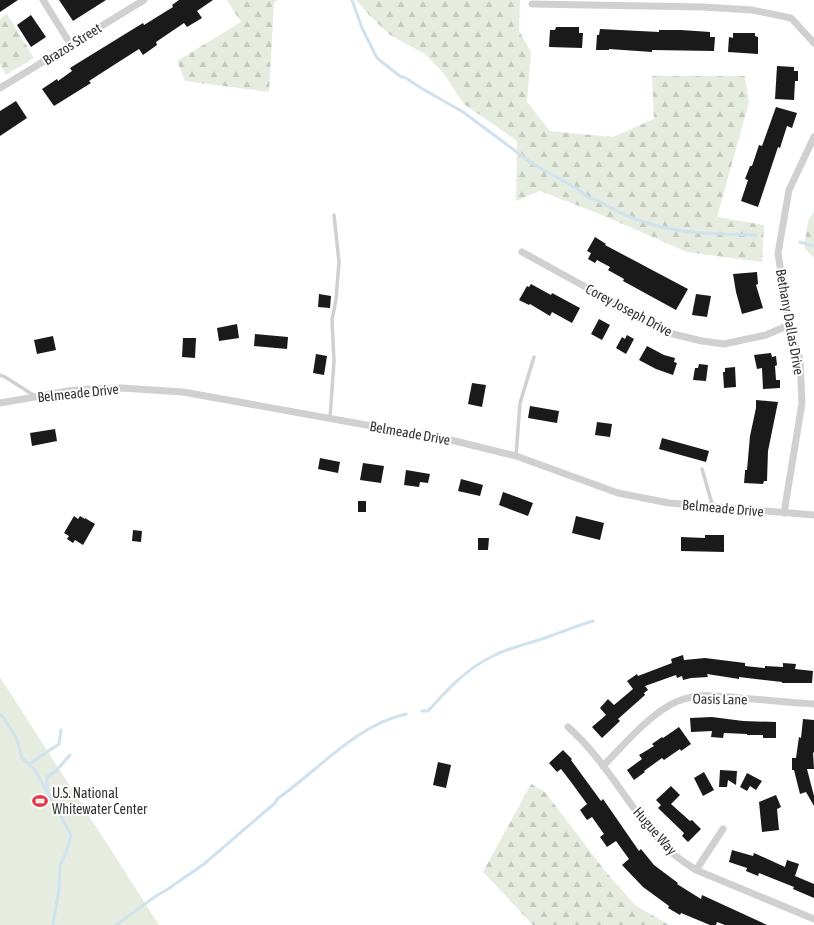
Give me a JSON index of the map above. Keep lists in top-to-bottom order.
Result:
{
  "streets": {
    "street": [
      "Brazos Street",
      "Corey Joseph Drive",
      "Bethany Dallas Drive",
      "Belmeade Drive",
      "Oasis Lane",
      "Hugue Way"
    ]
  },
  "crossings": [
    ["Corey Joseph Drive", "Bethany Dallas Drive"],
    ["Bethany Dallas Drive", "Belmeade Drive"],
    ["Oasis Lane", "Hugue Way"]
  ],
  "places": {
    "sports": ["U.S. National Whitewater Center"]
  }
}
